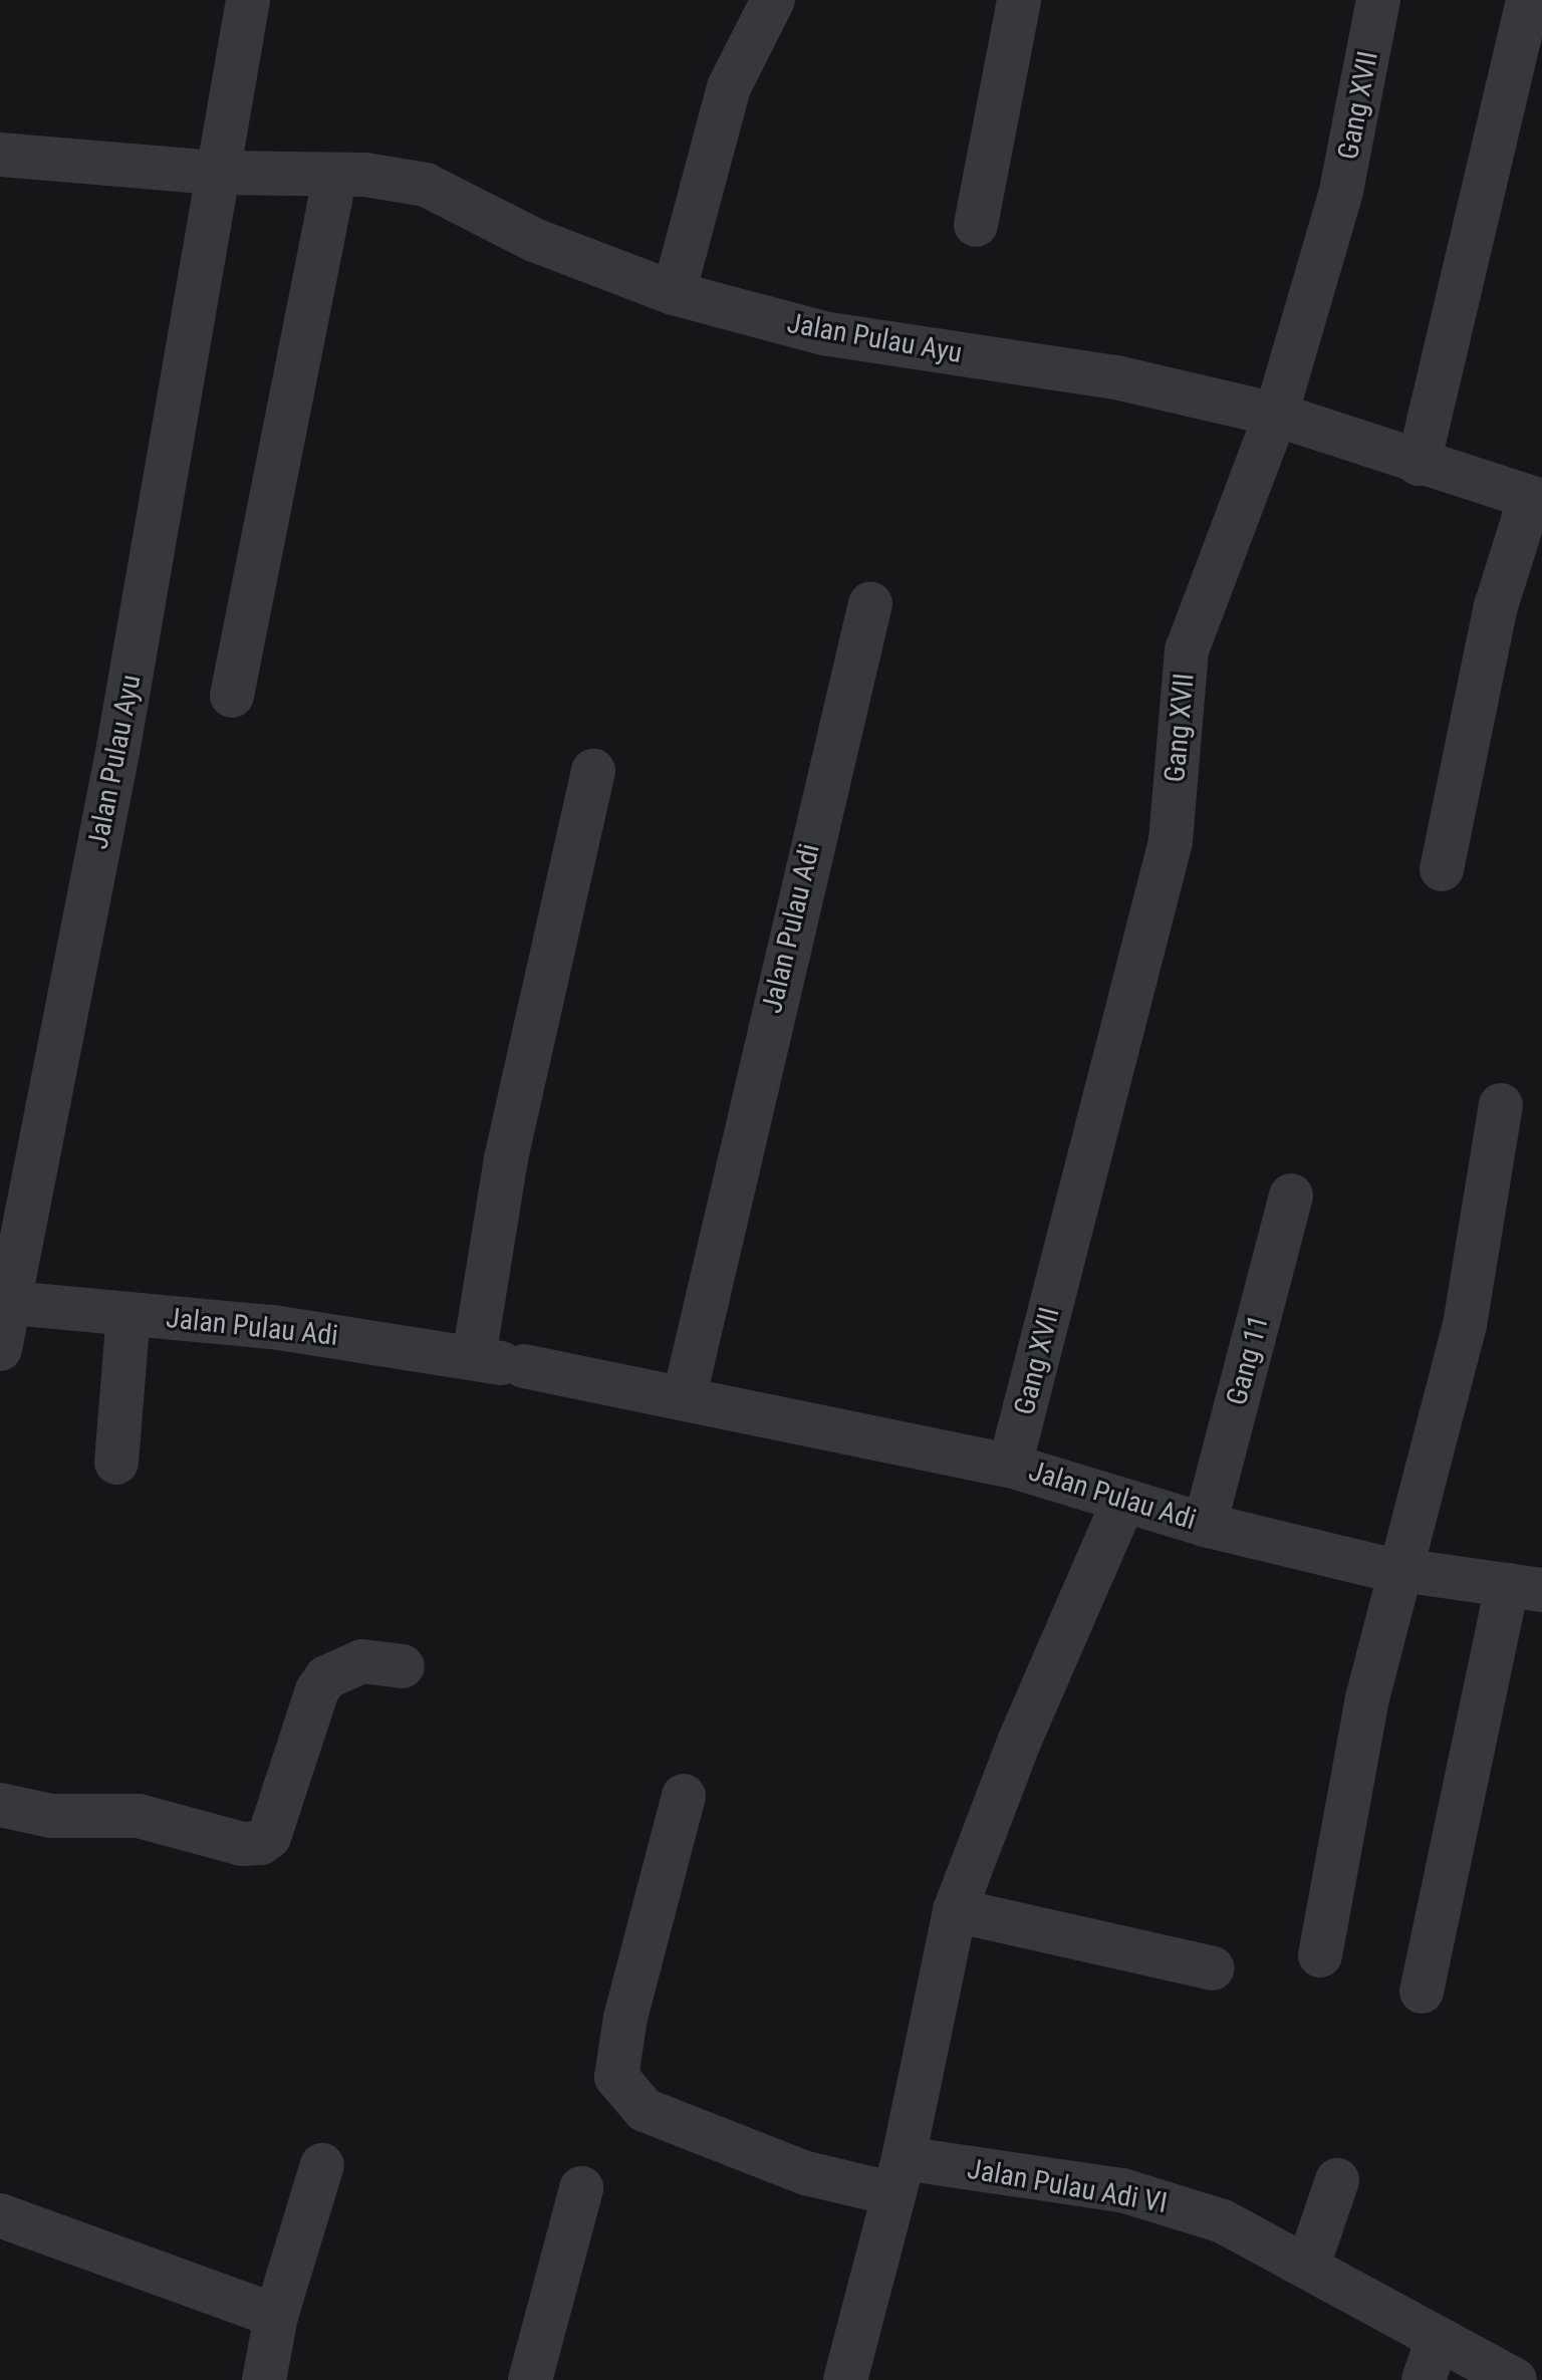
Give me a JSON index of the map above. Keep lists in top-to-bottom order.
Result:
{
  "streets": {
    "street": [
      "Gang XVII",
      "Jalan Pulau Ayu",
      "Jalan Pulau Adi",
      "Gang 11",
      "Jalan Pulau Adi VI"
    ]
  },
  "crossings": [
    ["Gang XVII", "Jalan Pulau Ayu"],
    ["Gang XVII", "Jalan Pulau Adi"],
    ["Jalan Pulau Ayu", "Jalan Pulau Adi"],
    ["Jalan Pulau Adi", "Gang 11"]
  ]
}
